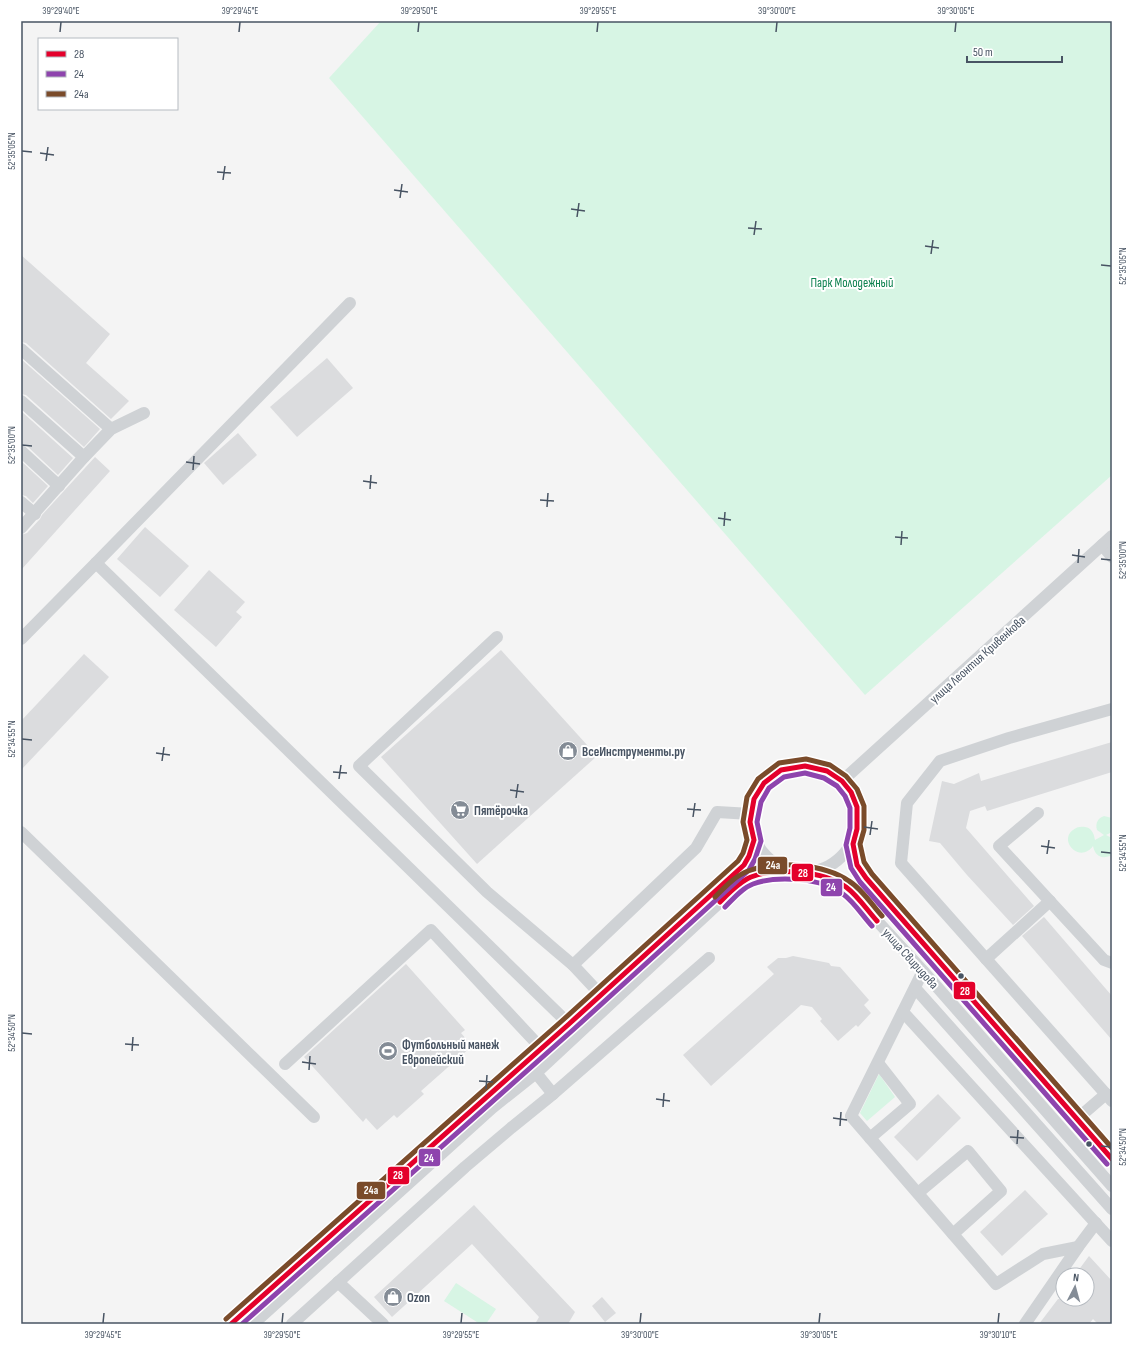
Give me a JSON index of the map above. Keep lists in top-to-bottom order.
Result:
{
  "streets": {
    "street": ["улица Леонтия Кривенкова", "улица Свиридова"]
  },
  "crossings": [
    ["улица Леонтия Кривенкова", "улица Свиридова"]
  ],
  "parks": ["Парк Молодежный"],
  "places": {
    "shop": ["ВсеИнструменты.ру", "Ozon"],
    "supermarket": ["Пятёрочка"],
    "sports": ["Футбольный манеж Европейский"]
  },
  "lines": ["transit line 24a", "transit line 28", "transit line 24"],
  "legend": ["28", "24", "24a"],
  "scale_bar": "50 m",
  "north": "top",
  "coordinates": [
    "39°29'40\"E",
    "39°29'45\"E",
    "39°29'50\"E",
    "39°29'55\"E",
    "39°30'00\"E",
    "39°30'05\"E",
    "52°35'05\"N",
    "52°35'00\"N",
    "52°34'55\"N",
    "52°34'50\"N",
    "39°30'10\"E"
  ]
}
